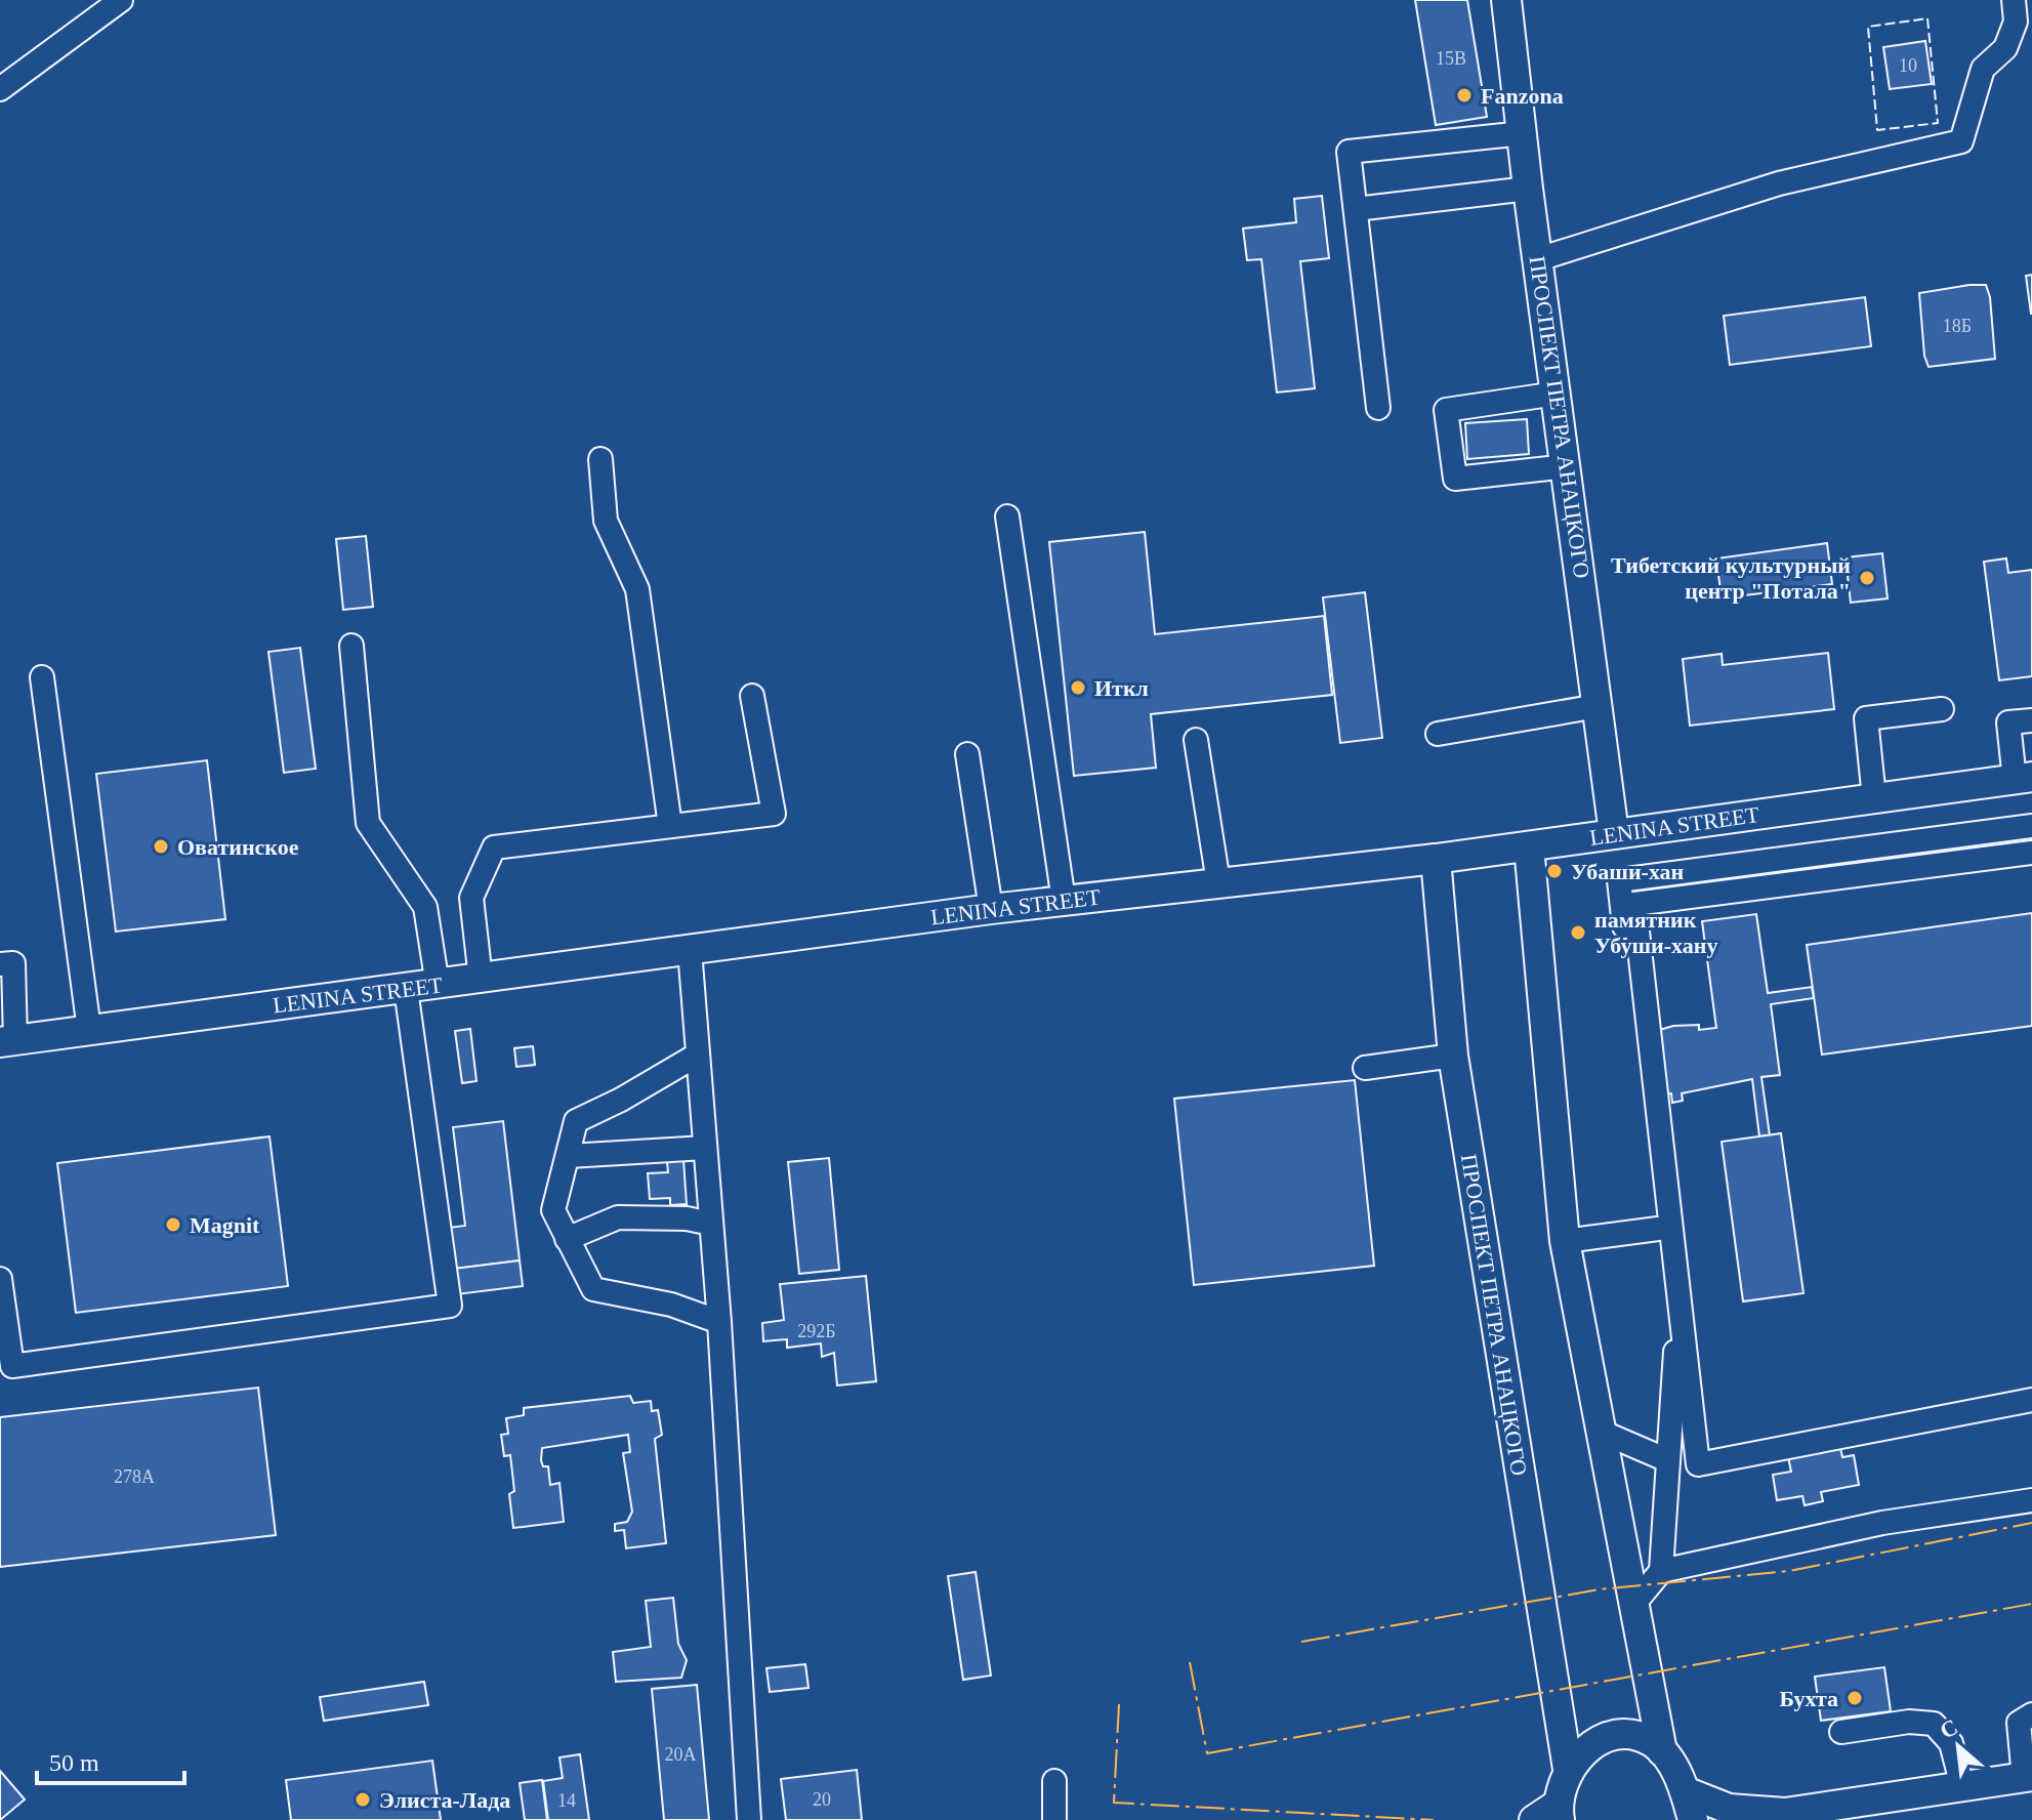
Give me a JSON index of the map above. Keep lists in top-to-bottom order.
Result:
{
  "streets": {
    "main road": ["ПРОСПЕКТ ПЕТРА АНАЦКОГО", "LENINA STREET"]
  },
  "crossings": [
    ["ПРОСПЕКТ ПЕТРА АНАЦКОГО", "LENINA STREET"]
  ],
  "places": [
    "Fanzona",
    "Тибетский культурный центр \"Потала\"",
    "Иткл",
    "Оватинское",
    "Убаши-хан",
    "памятник Убуши-хану",
    "Magnit",
    "Бухта",
    "Элиста-Лада"
  ],
  "house_numbers": [
    "15В",
    "10",
    "18Б",
    "292Б",
    "278А",
    "20А",
    "20",
    "14"
  ],
  "scale_bar": "50 m",
  "north": "top left"
}
